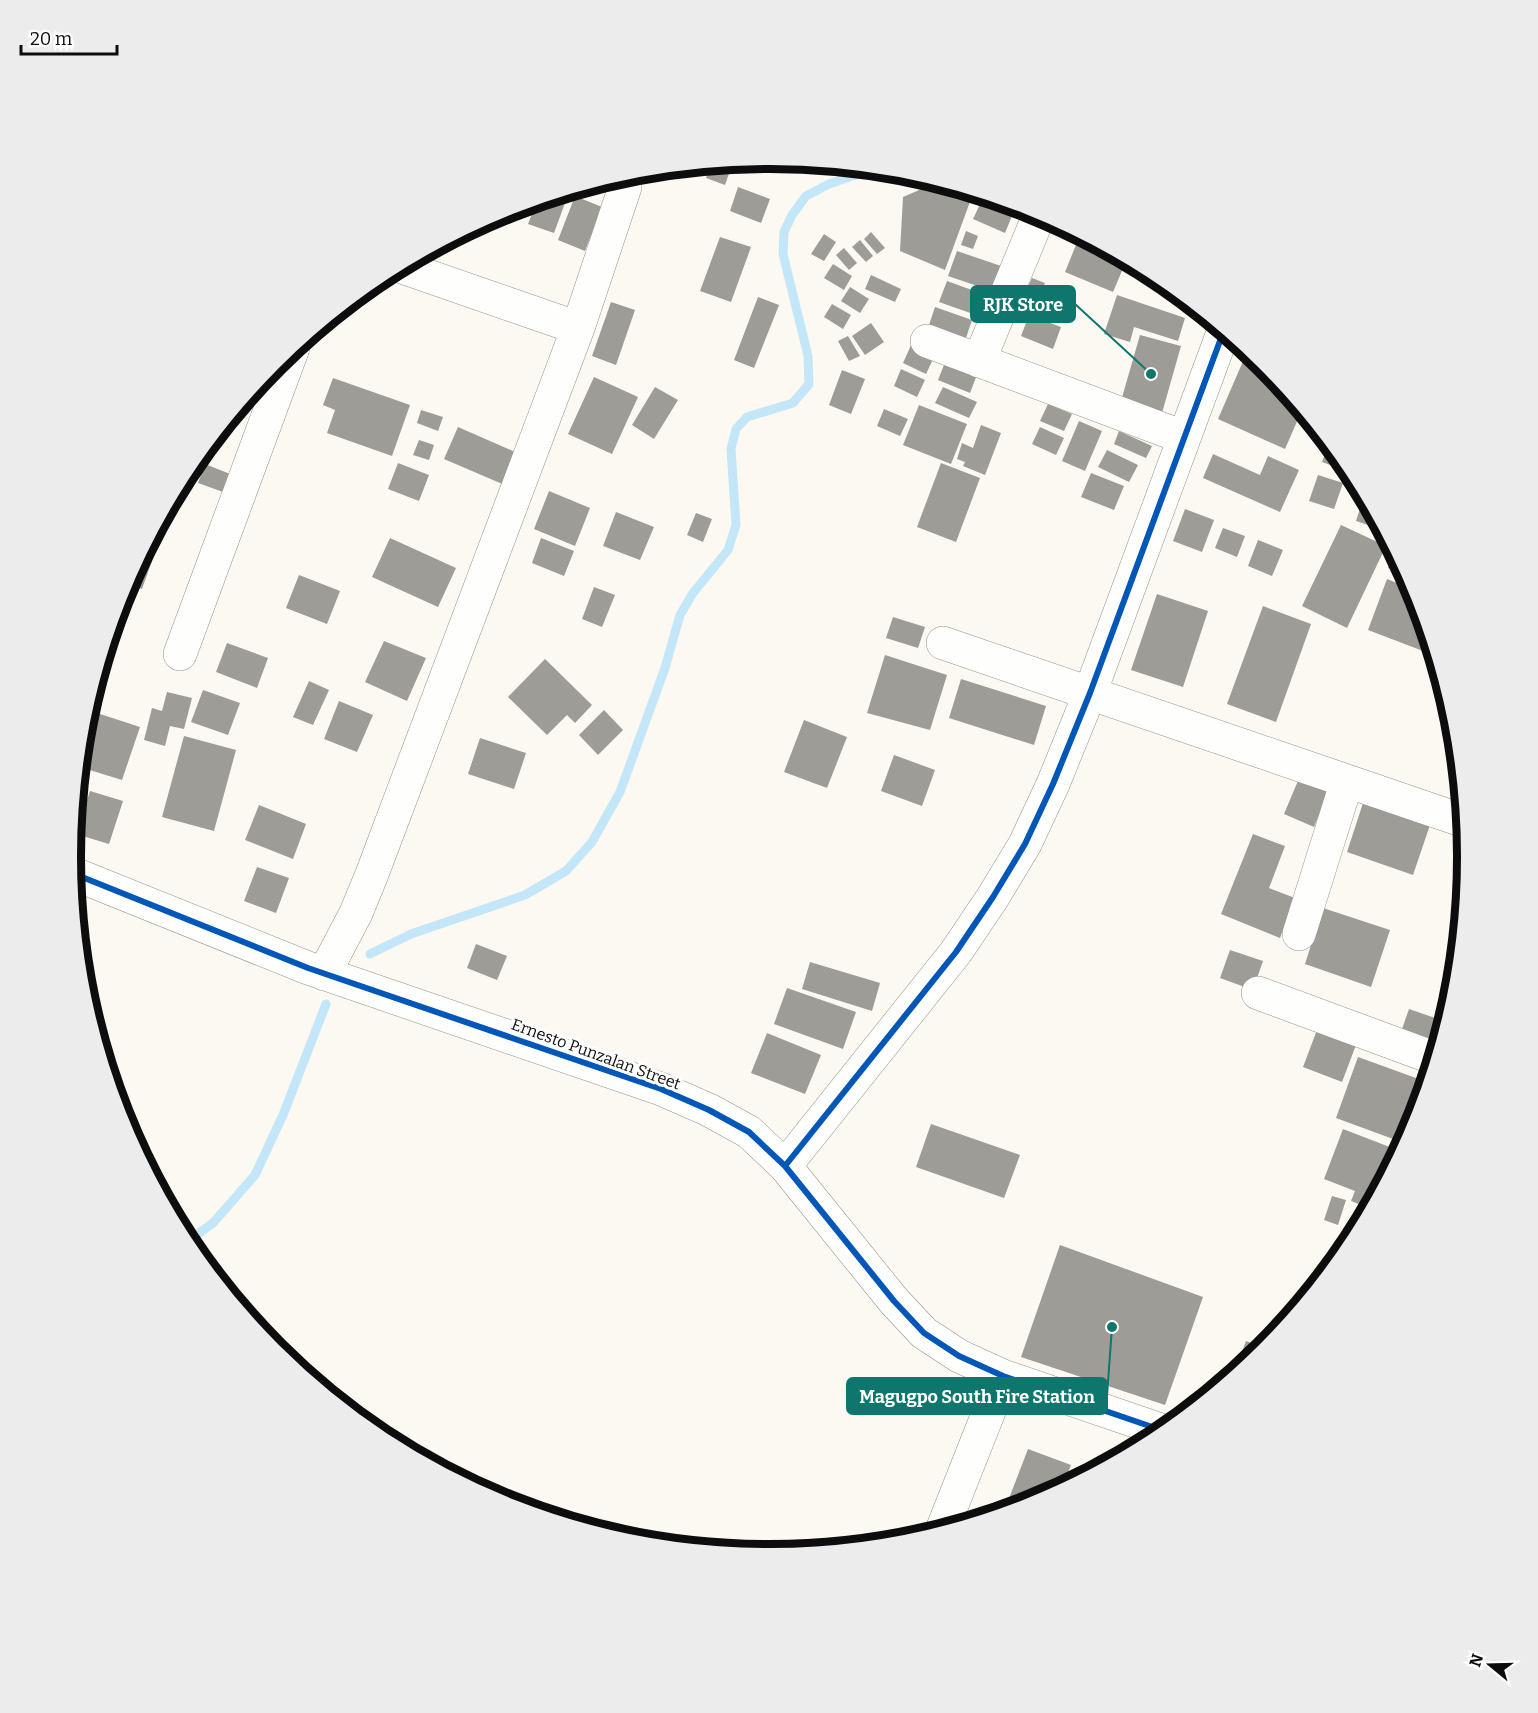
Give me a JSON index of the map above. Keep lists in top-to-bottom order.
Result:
{
  "streets": {
    "street": ["Ernesto Punzalan Street"]
  },
  "places": ["RJK Store", "Magugpo South Fire Station"],
  "scale_bar": "20 m",
  "north": "left"
}
